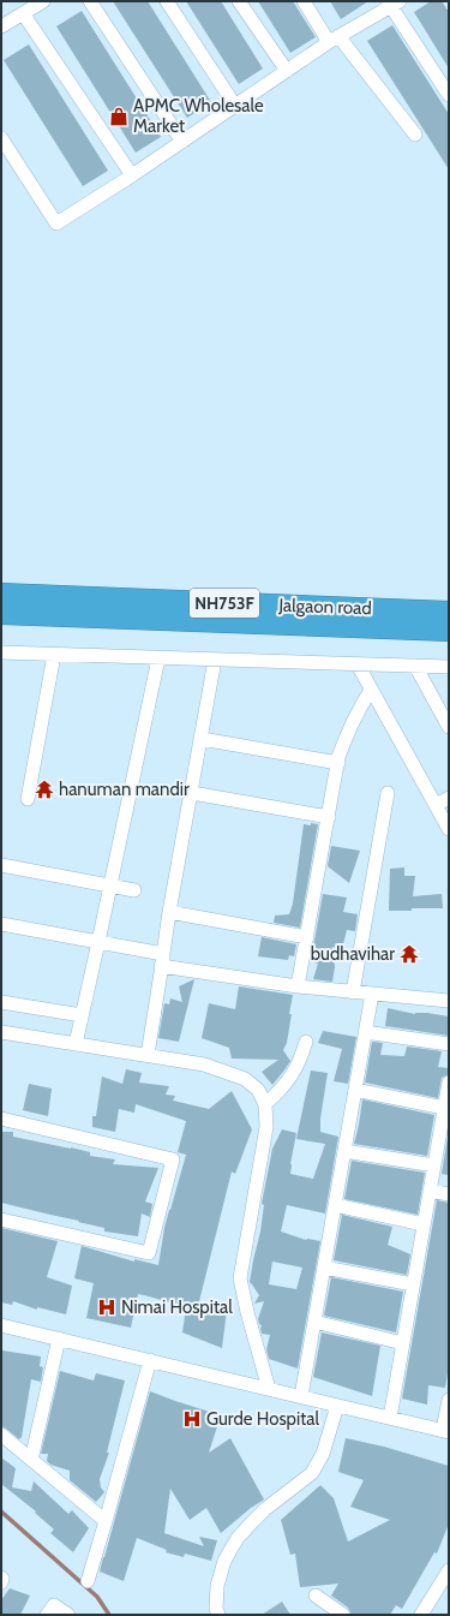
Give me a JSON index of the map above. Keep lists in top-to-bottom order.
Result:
{
  "streets": {
    "highway": ["NH753F", "Jalgaon road"]
  },
  "places": {
    "shop": ["APMC Wholesale Market"],
    "temple": ["hanuman mandir", "budhavihar"],
    "hospital": ["Nimai Hospital", "Gurde Hospital"]
  }
}
